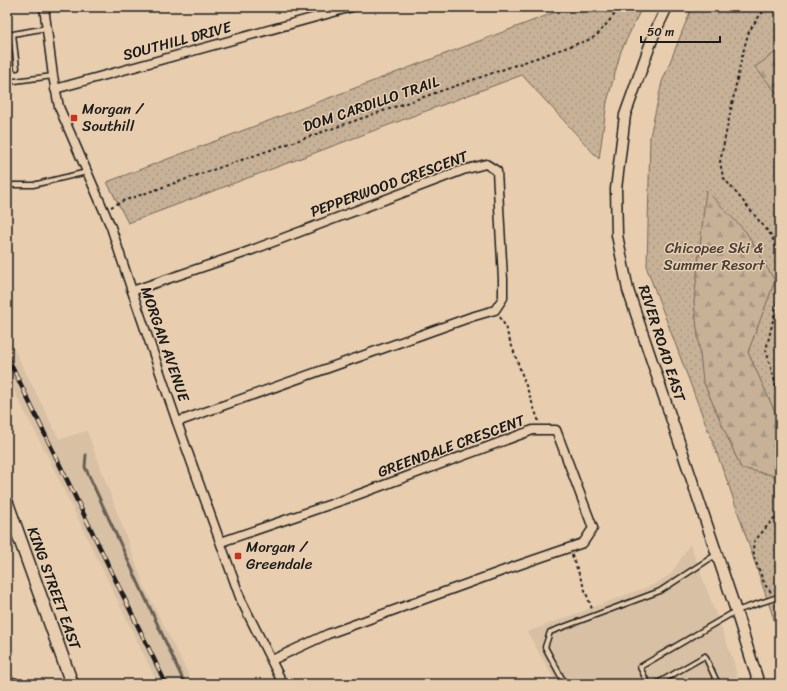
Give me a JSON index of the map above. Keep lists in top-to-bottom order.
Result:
{
  "streets": {
    "main road": ["KING STREET EAST"],
    "street": [
      "SOUTHILL DRIVE",
      "PEPPERWOOD CRESCENT",
      "RIVER ROAD EAST",
      "MORGAN AVENUE",
      "GREENDALE CRESCENT"
    ],
    "path": ["DOM CARDILLO TRAIL"]
  },
  "crossings": [
    ["SOUTHILL DRIVE", "MORGAN AVENUE"],
    ["PEPPERWOOD CRESCENT", "MORGAN AVENUE"],
    ["MORGAN AVENUE", "GREENDALE CRESCENT"]
  ],
  "parks": ["Chicopee Ski & Summer Resort"],
  "places": {
    "transit": ["Morgan / Southill", "Morgan / Greendale"]
  },
  "scale_bar": "50 m"
}
